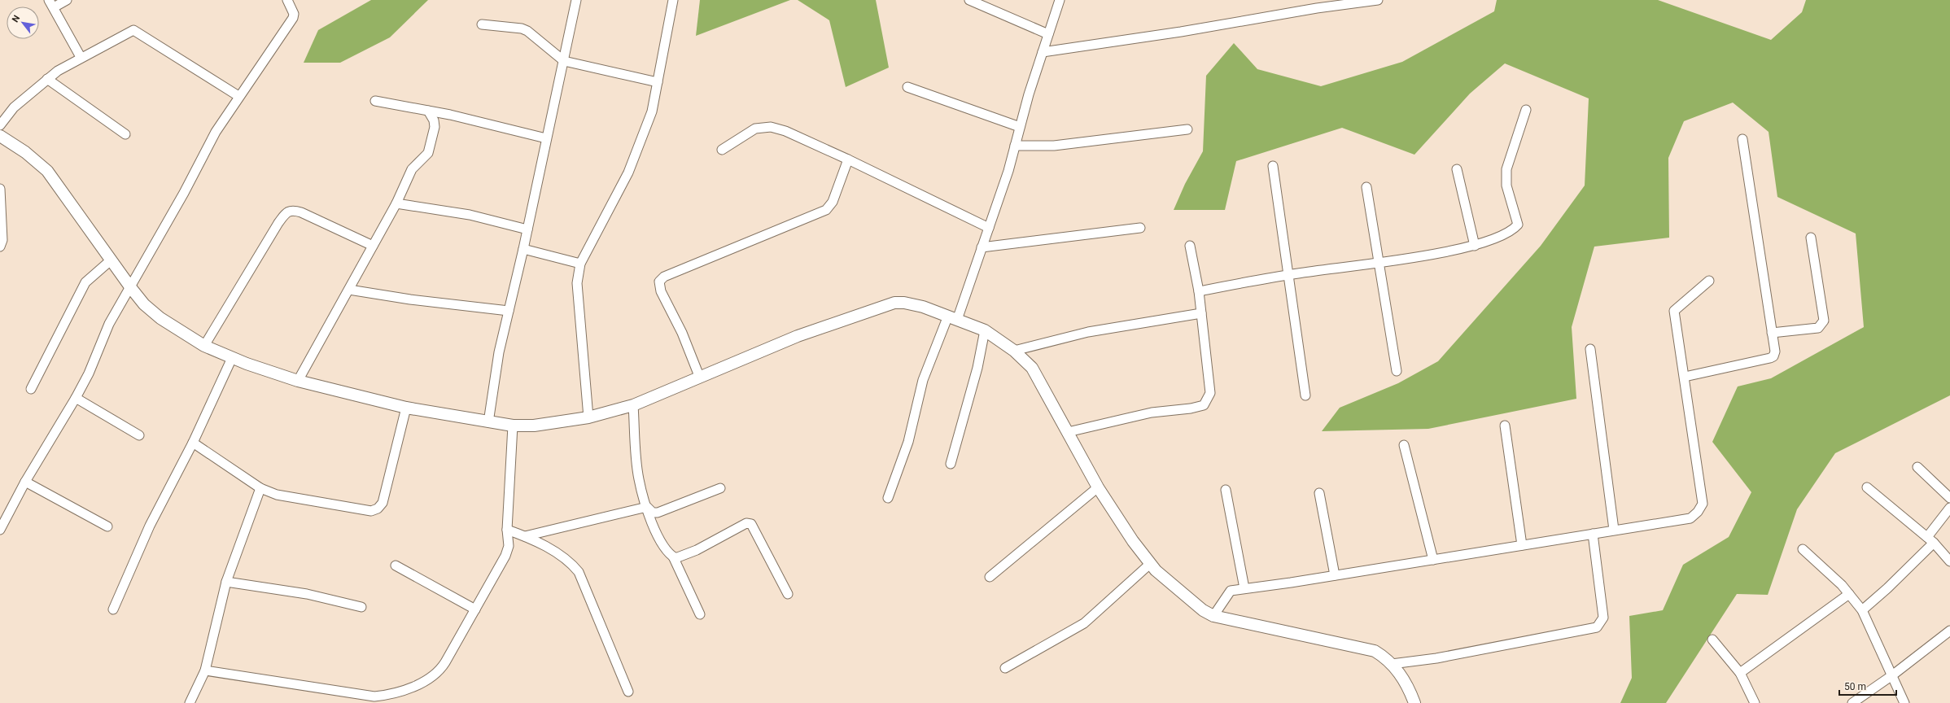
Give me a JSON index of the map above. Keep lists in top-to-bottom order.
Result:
{
  "scale_bar": "50 m",
  "north": "top left"
}
